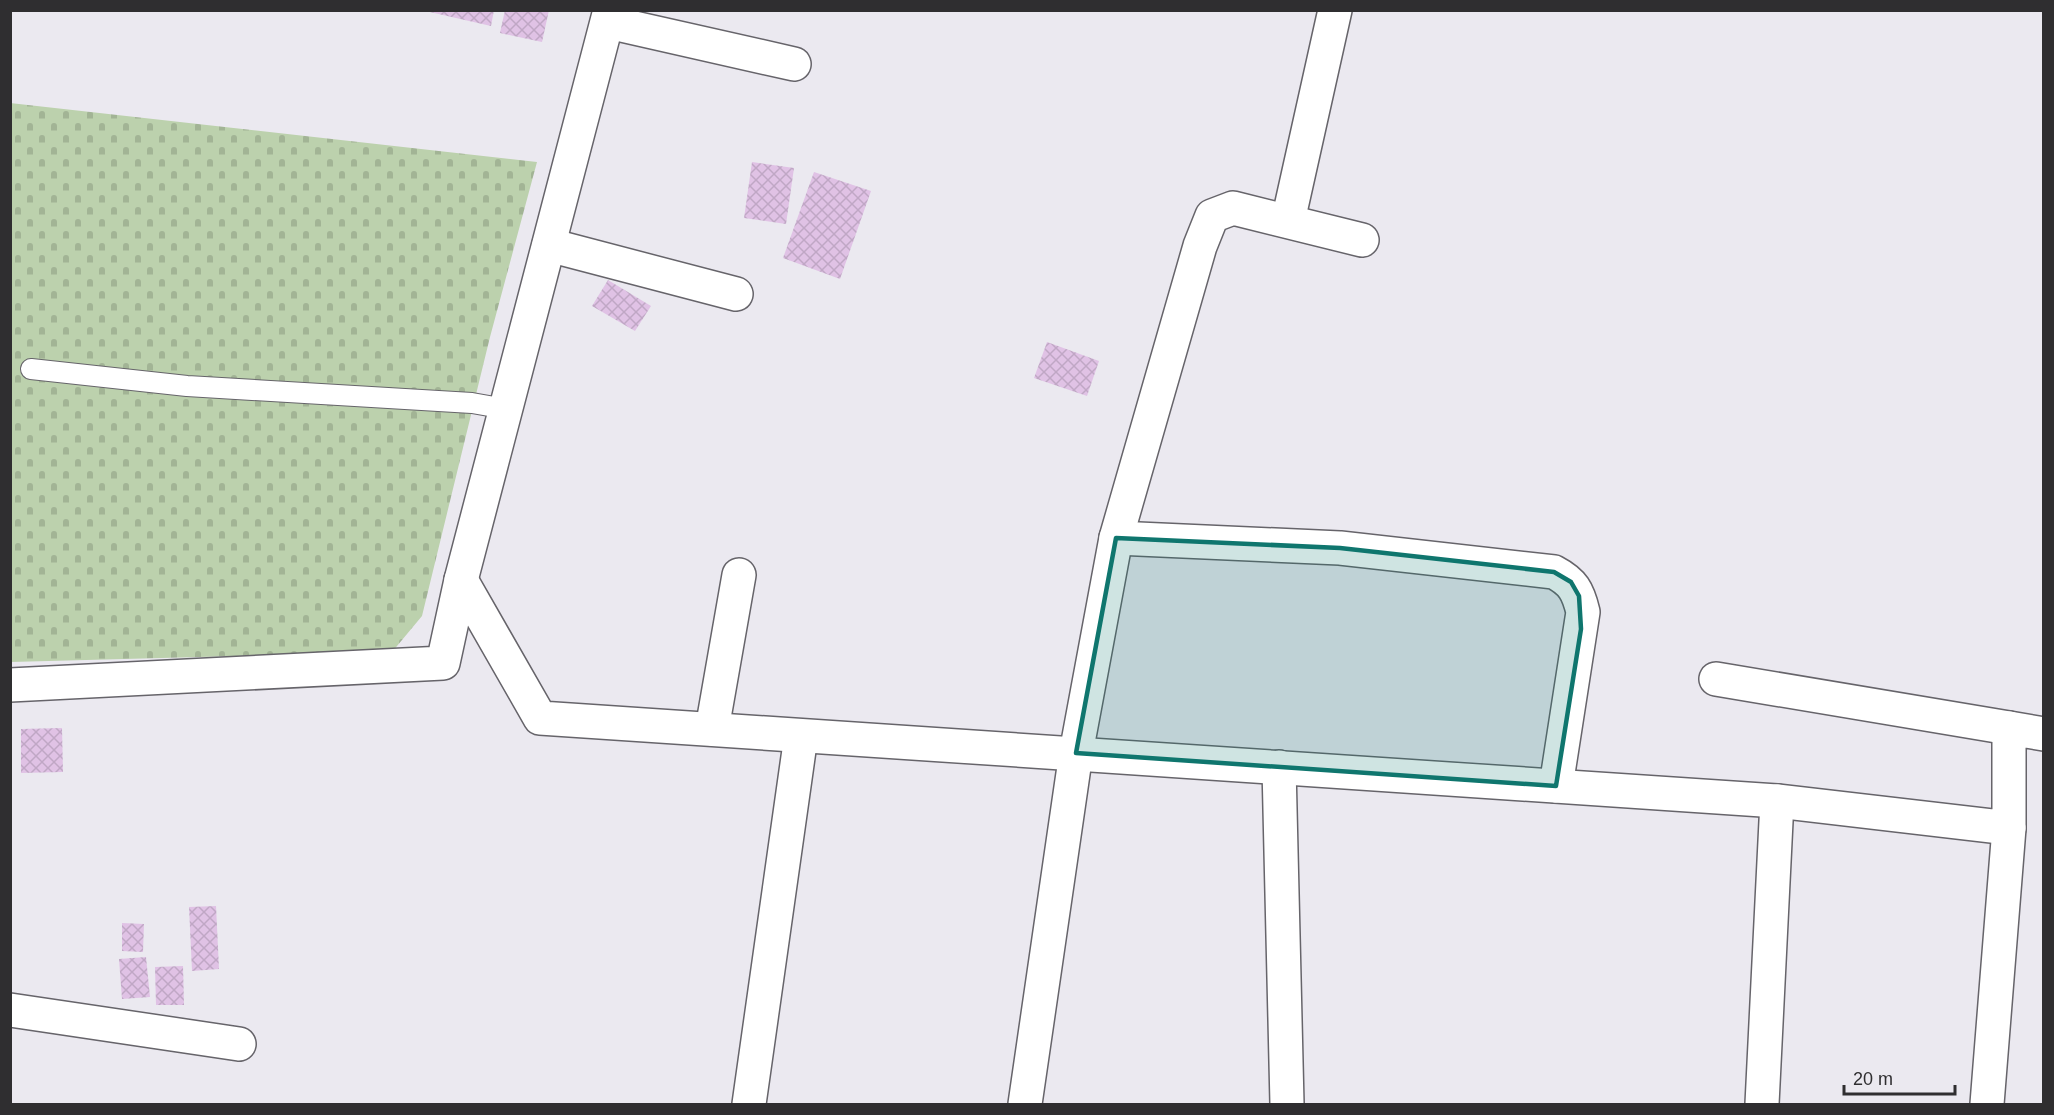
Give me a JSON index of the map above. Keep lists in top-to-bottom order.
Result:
{
  "scale_bar": "20 m"
}
